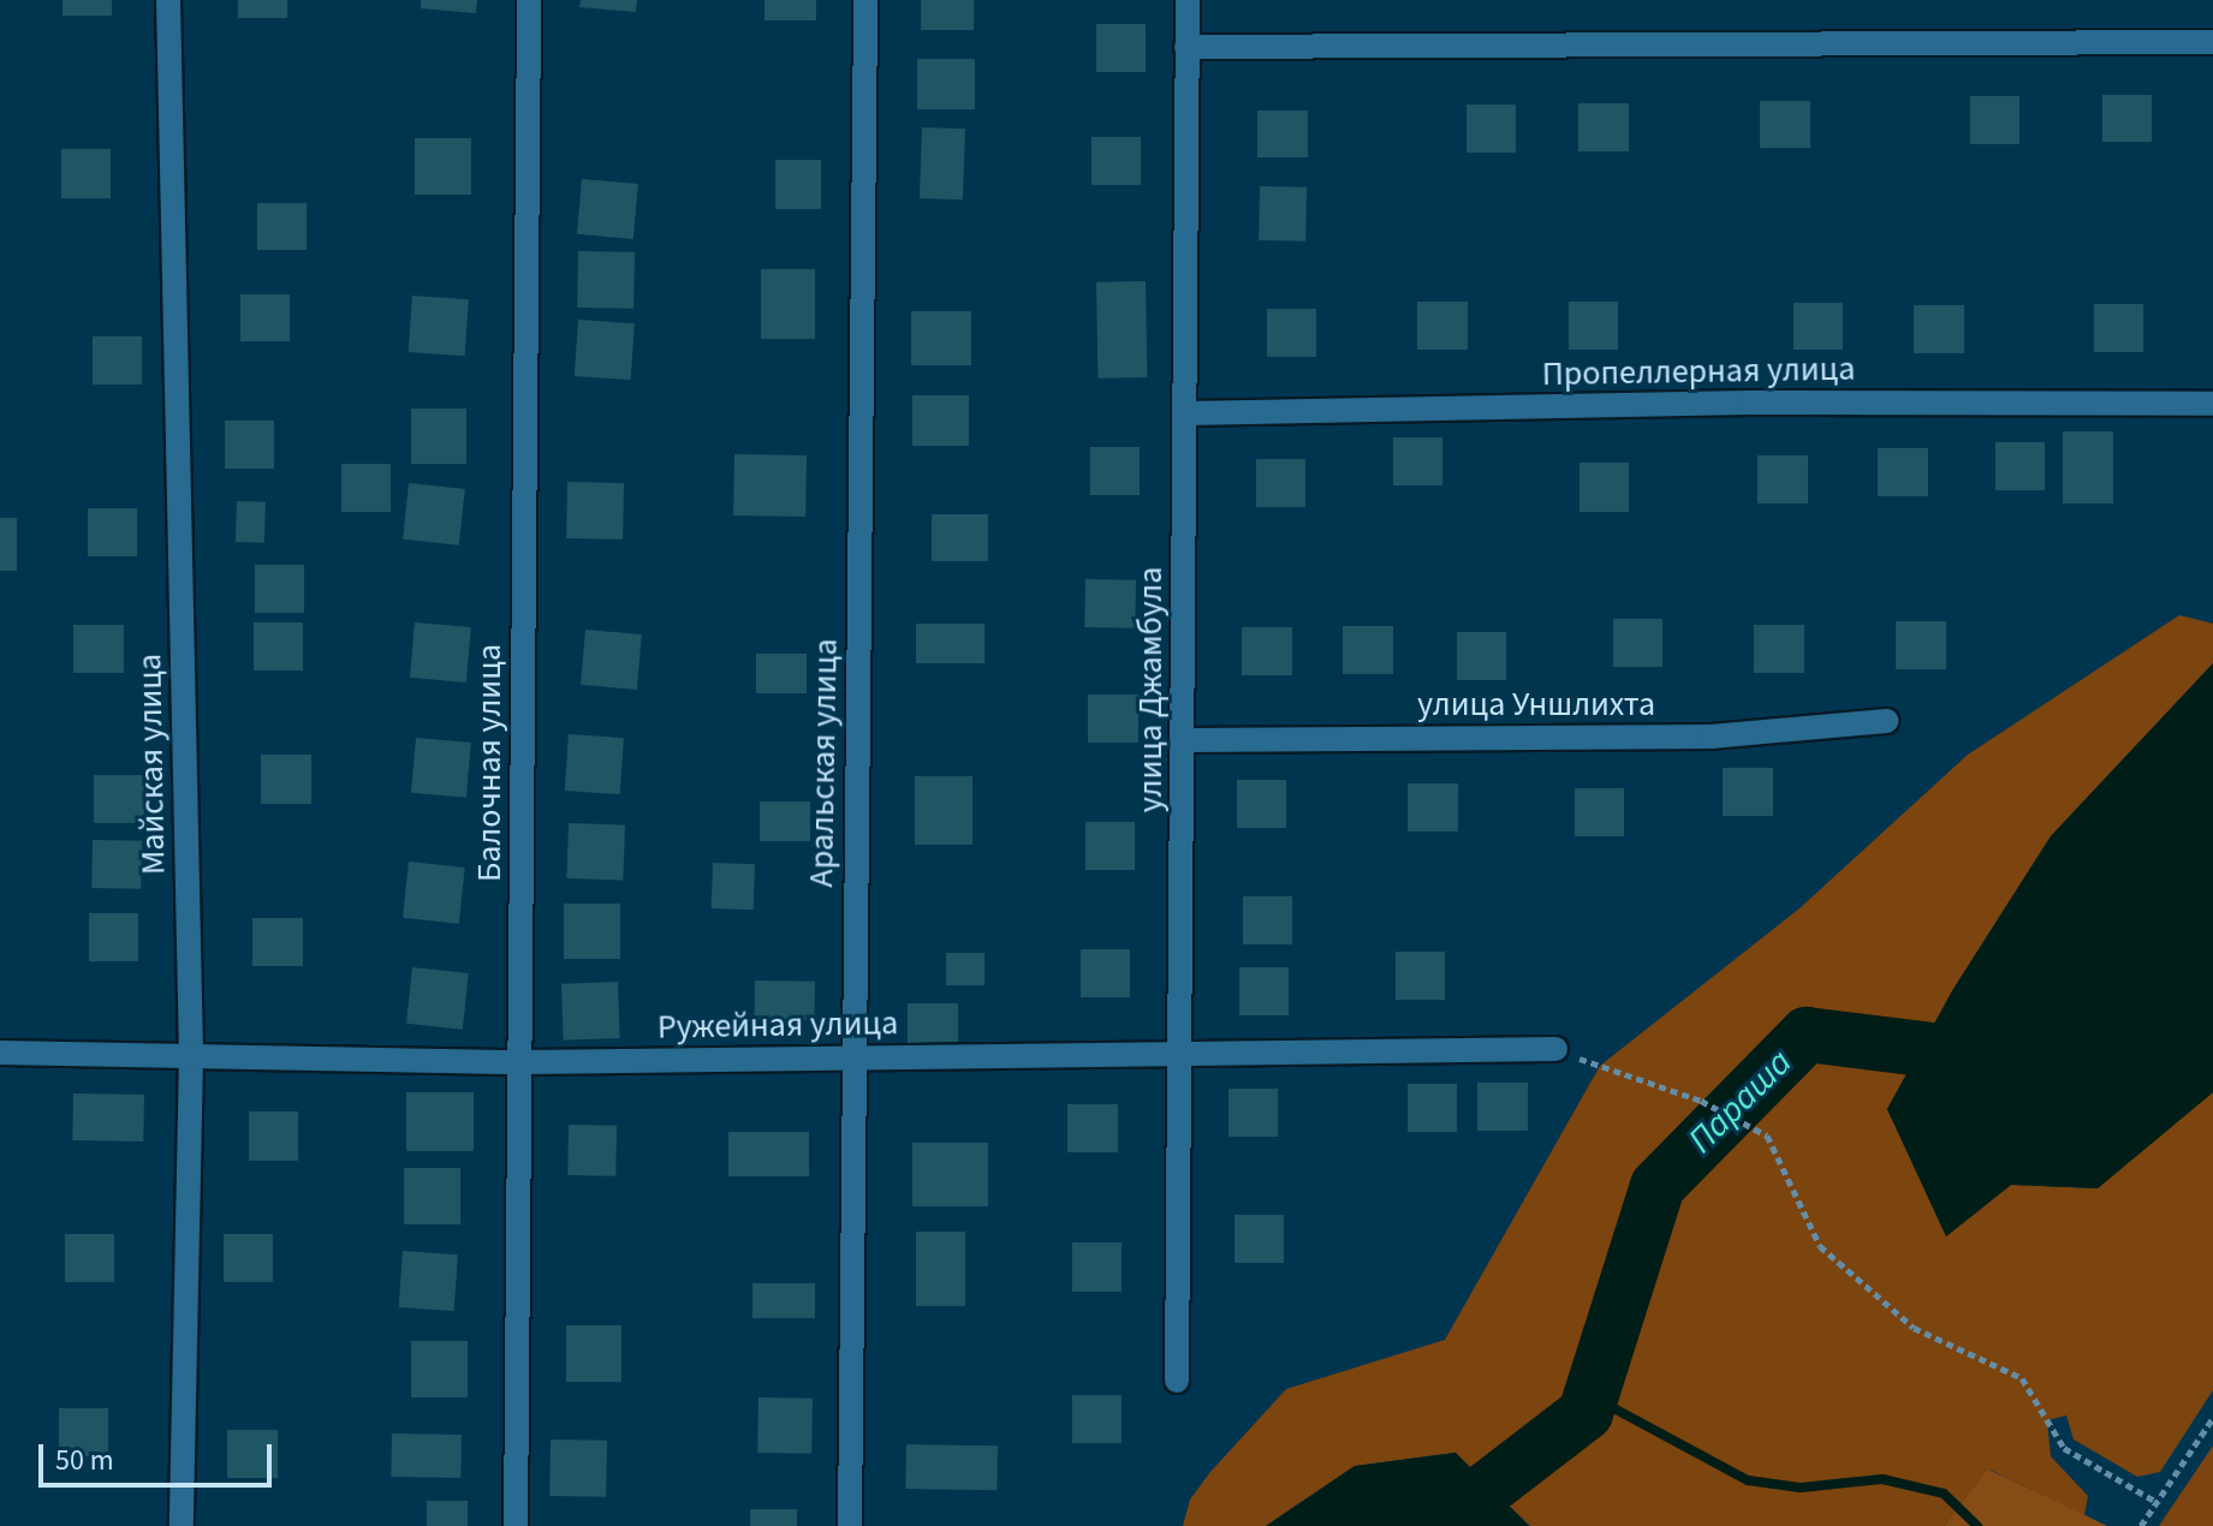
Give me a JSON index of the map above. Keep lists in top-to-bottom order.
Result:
{
  "streets": {
    "street": [
      "Пропеллерная улица",
      "улица Джамбула",
      "улица Уншлихта",
      "Балочная улица",
      "Аральская улица",
      "Майская улица",
      "Ружейная улица"
    ]
  },
  "crossings": [
    ["Пропеллерная улица", "улица Джамбула"],
    ["улица Джамбула", "улица Уншлихта"],
    ["улица Джамбула", "Ружейная улица"],
    ["Балочная улица", "Ружейная улица"],
    ["Аральская улица", "Ружейная улица"],
    ["Майская улица", "Ружейная улица"]
  ],
  "water": ["Параша"],
  "scale_bar": "50 m"
}
